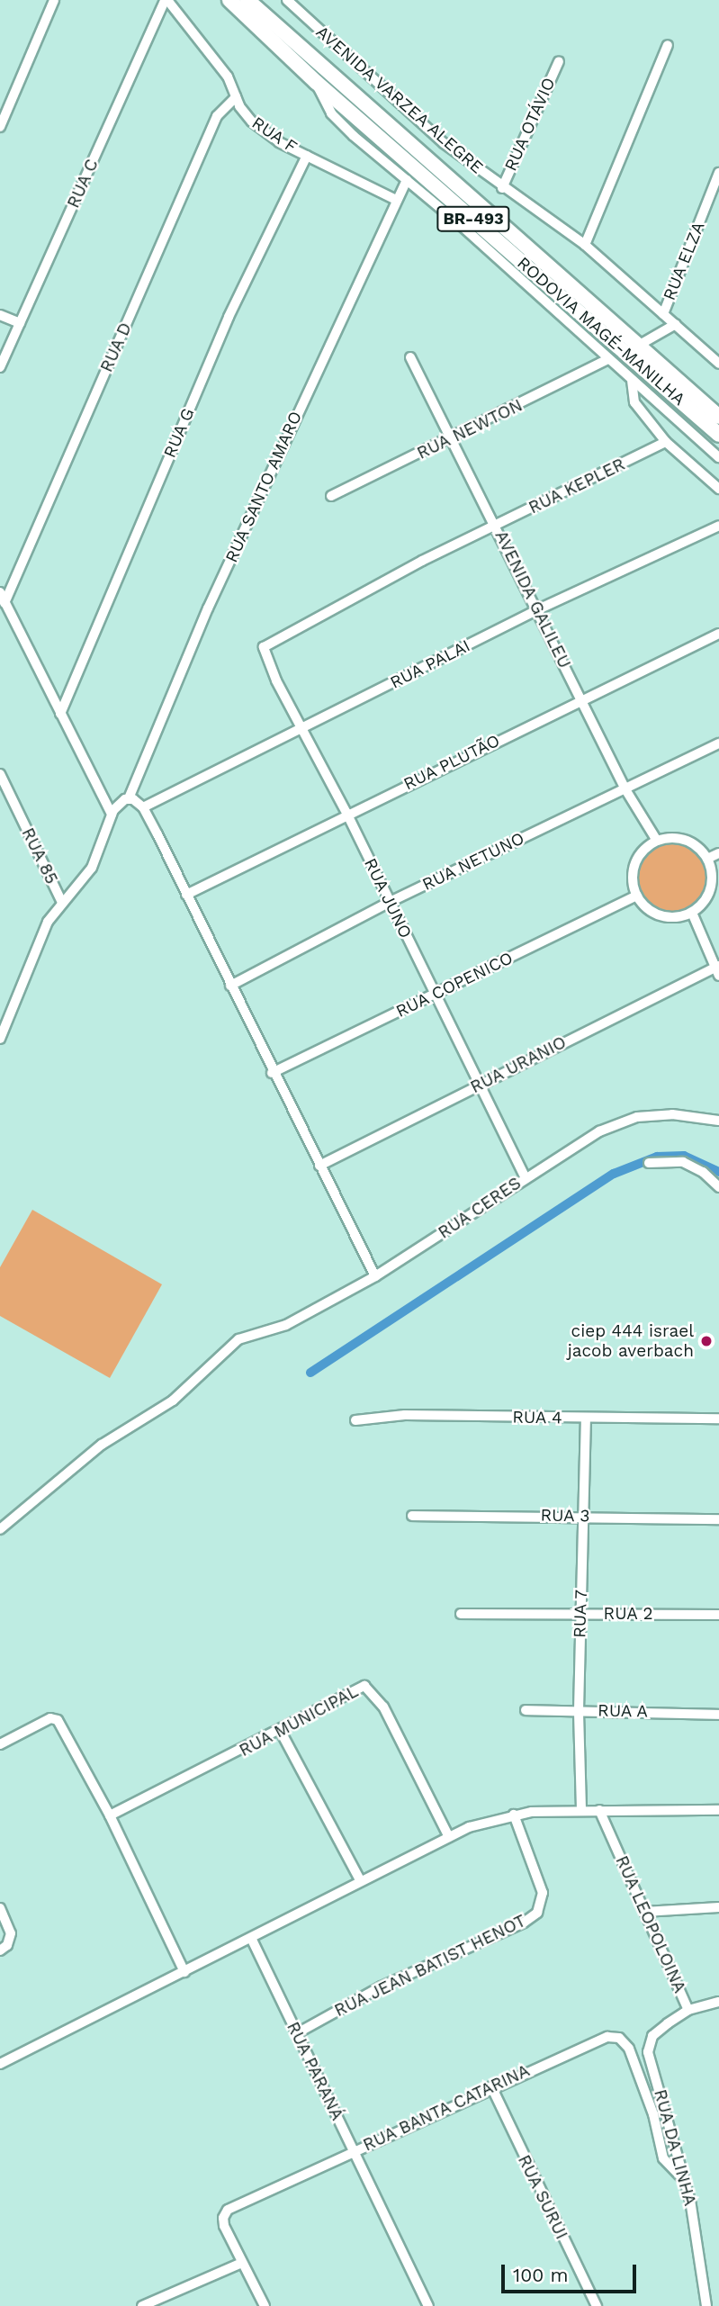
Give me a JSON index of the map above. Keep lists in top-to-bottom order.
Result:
{
  "streets": {
    "highway": ["BR-493", "RODOVIA MAGÉ-MANILHA"],
    "street": [
      "AVENIDA VARZEA ALEGRE",
      "RUA OTÁVIO",
      "RUA F",
      "RUA C",
      "RUA ELZA",
      "RUA D",
      "RUA NEWTON",
      "RUA G",
      "RUA KEPLER",
      "RUA SANTO AMARO",
      "AVENIDA GALILEU",
      "RUA PALAI",
      "RUA PLUTÃO",
      "RUA 85",
      "RUA NETUNO",
      "RUA JUNO",
      "RUA COPENICO",
      "RUA URANIO",
      "RUA CERES",
      "RUA 4",
      "RUA 3",
      "RUA 7",
      "RUA 2",
      "RUA A",
      "RUA MUNICIPAL",
      "RUA LEOPOLOINA",
      "RUA JEAN BATIST HENOT",
      "RUA PARANÁ",
      "RUA BANTA CATARINA",
      "RUA DA LINHA",
      "RUA SURUI"
    ]
  },
  "crossings": [
    ["AVENIDA VARZEA ALEGRE", "RUA OTÁVIO"],
    ["AVENIDA VARZEA ALEGRE", "RUA ELZA"],
    ["RUA F", "RUA C"],
    ["RUA F", "RUA D"],
    ["RUA F", "RUA G"],
    ["RUA F", "RUA SANTO AMARO"],
    ["RUA NEWTON", "AVENIDA GALILEU"],
    ["RUA KEPLER", "AVENIDA GALILEU"],
    ["RUA KEPLER", "RUA JUNO"],
    ["AVENIDA GALILEU", "RUA PALAI"],
    ["AVENIDA GALILEU", "RUA PLUTÃO"],
    ["AVENIDA GALILEU", "RUA NETUNO"],
    ["AVENIDA GALILEU", "RUA COPENICO"],
    ["RUA PALAI", "RUA JUNO"],
    ["RUA PLUTÃO", "RUA JUNO"],
    ["RUA NETUNO", "RUA JUNO"],
    ["RUA JUNO", "RUA COPENICO"],
    ["RUA JUNO", "RUA URANIO"],
    ["RUA JUNO", "RUA CERES"],
    ["RUA 4", "RUA 7"],
    ["RUA 3", "RUA 7"],
    ["RUA 7", "RUA 2"],
    ["RUA 7", "RUA A"],
    ["RUA LEOPOLOINA", "RUA DA LINHA"],
    ["RUA JEAN BATIST HENOT", "RUA PARANÁ"],
    ["RUA PARANÁ", "RUA BANTA CATARINA"],
    ["RUA BANTA CATARINA", "RUA DA LINHA"],
    ["RUA BANTA CATARINA", "RUA SURUI"]
  ],
  "places": ["ciep 444 israel jacob averbach"],
  "scale_bar": "100 m"
}
